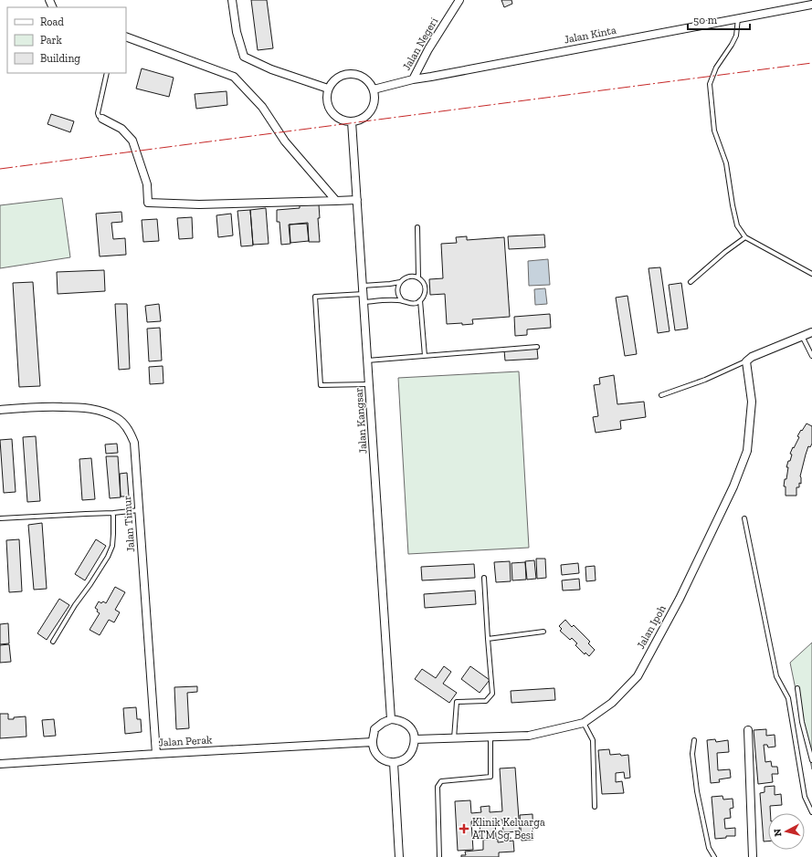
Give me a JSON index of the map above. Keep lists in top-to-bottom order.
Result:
{
  "streets": {
    "street": [
      "Jalan Kinta",
      "Jalan Negeri",
      "Jalan Kangsar",
      "Jalan Timur",
      "Jalan Ipoh",
      "Jalan Perak"
    ]
  },
  "crossings": [
    ["Jalan Kinta", "Jalan Negeri"],
    ["Jalan Kinta", "Jalan Kangsar"],
    ["Jalan Kangsar", "Jalan Ipoh"],
    ["Jalan Kangsar", "Jalan Perak"],
    ["Jalan Timur", "Jalan Perak"],
    ["Jalan Ipoh", "Jalan Perak"]
  ],
  "places": {
    "health": ["Klinik Keluarga ATM Sg. Besi"]
  },
  "legend": ["Road", "Park", "Building"],
  "scale_bar": "50 m",
  "north": "left"
}
